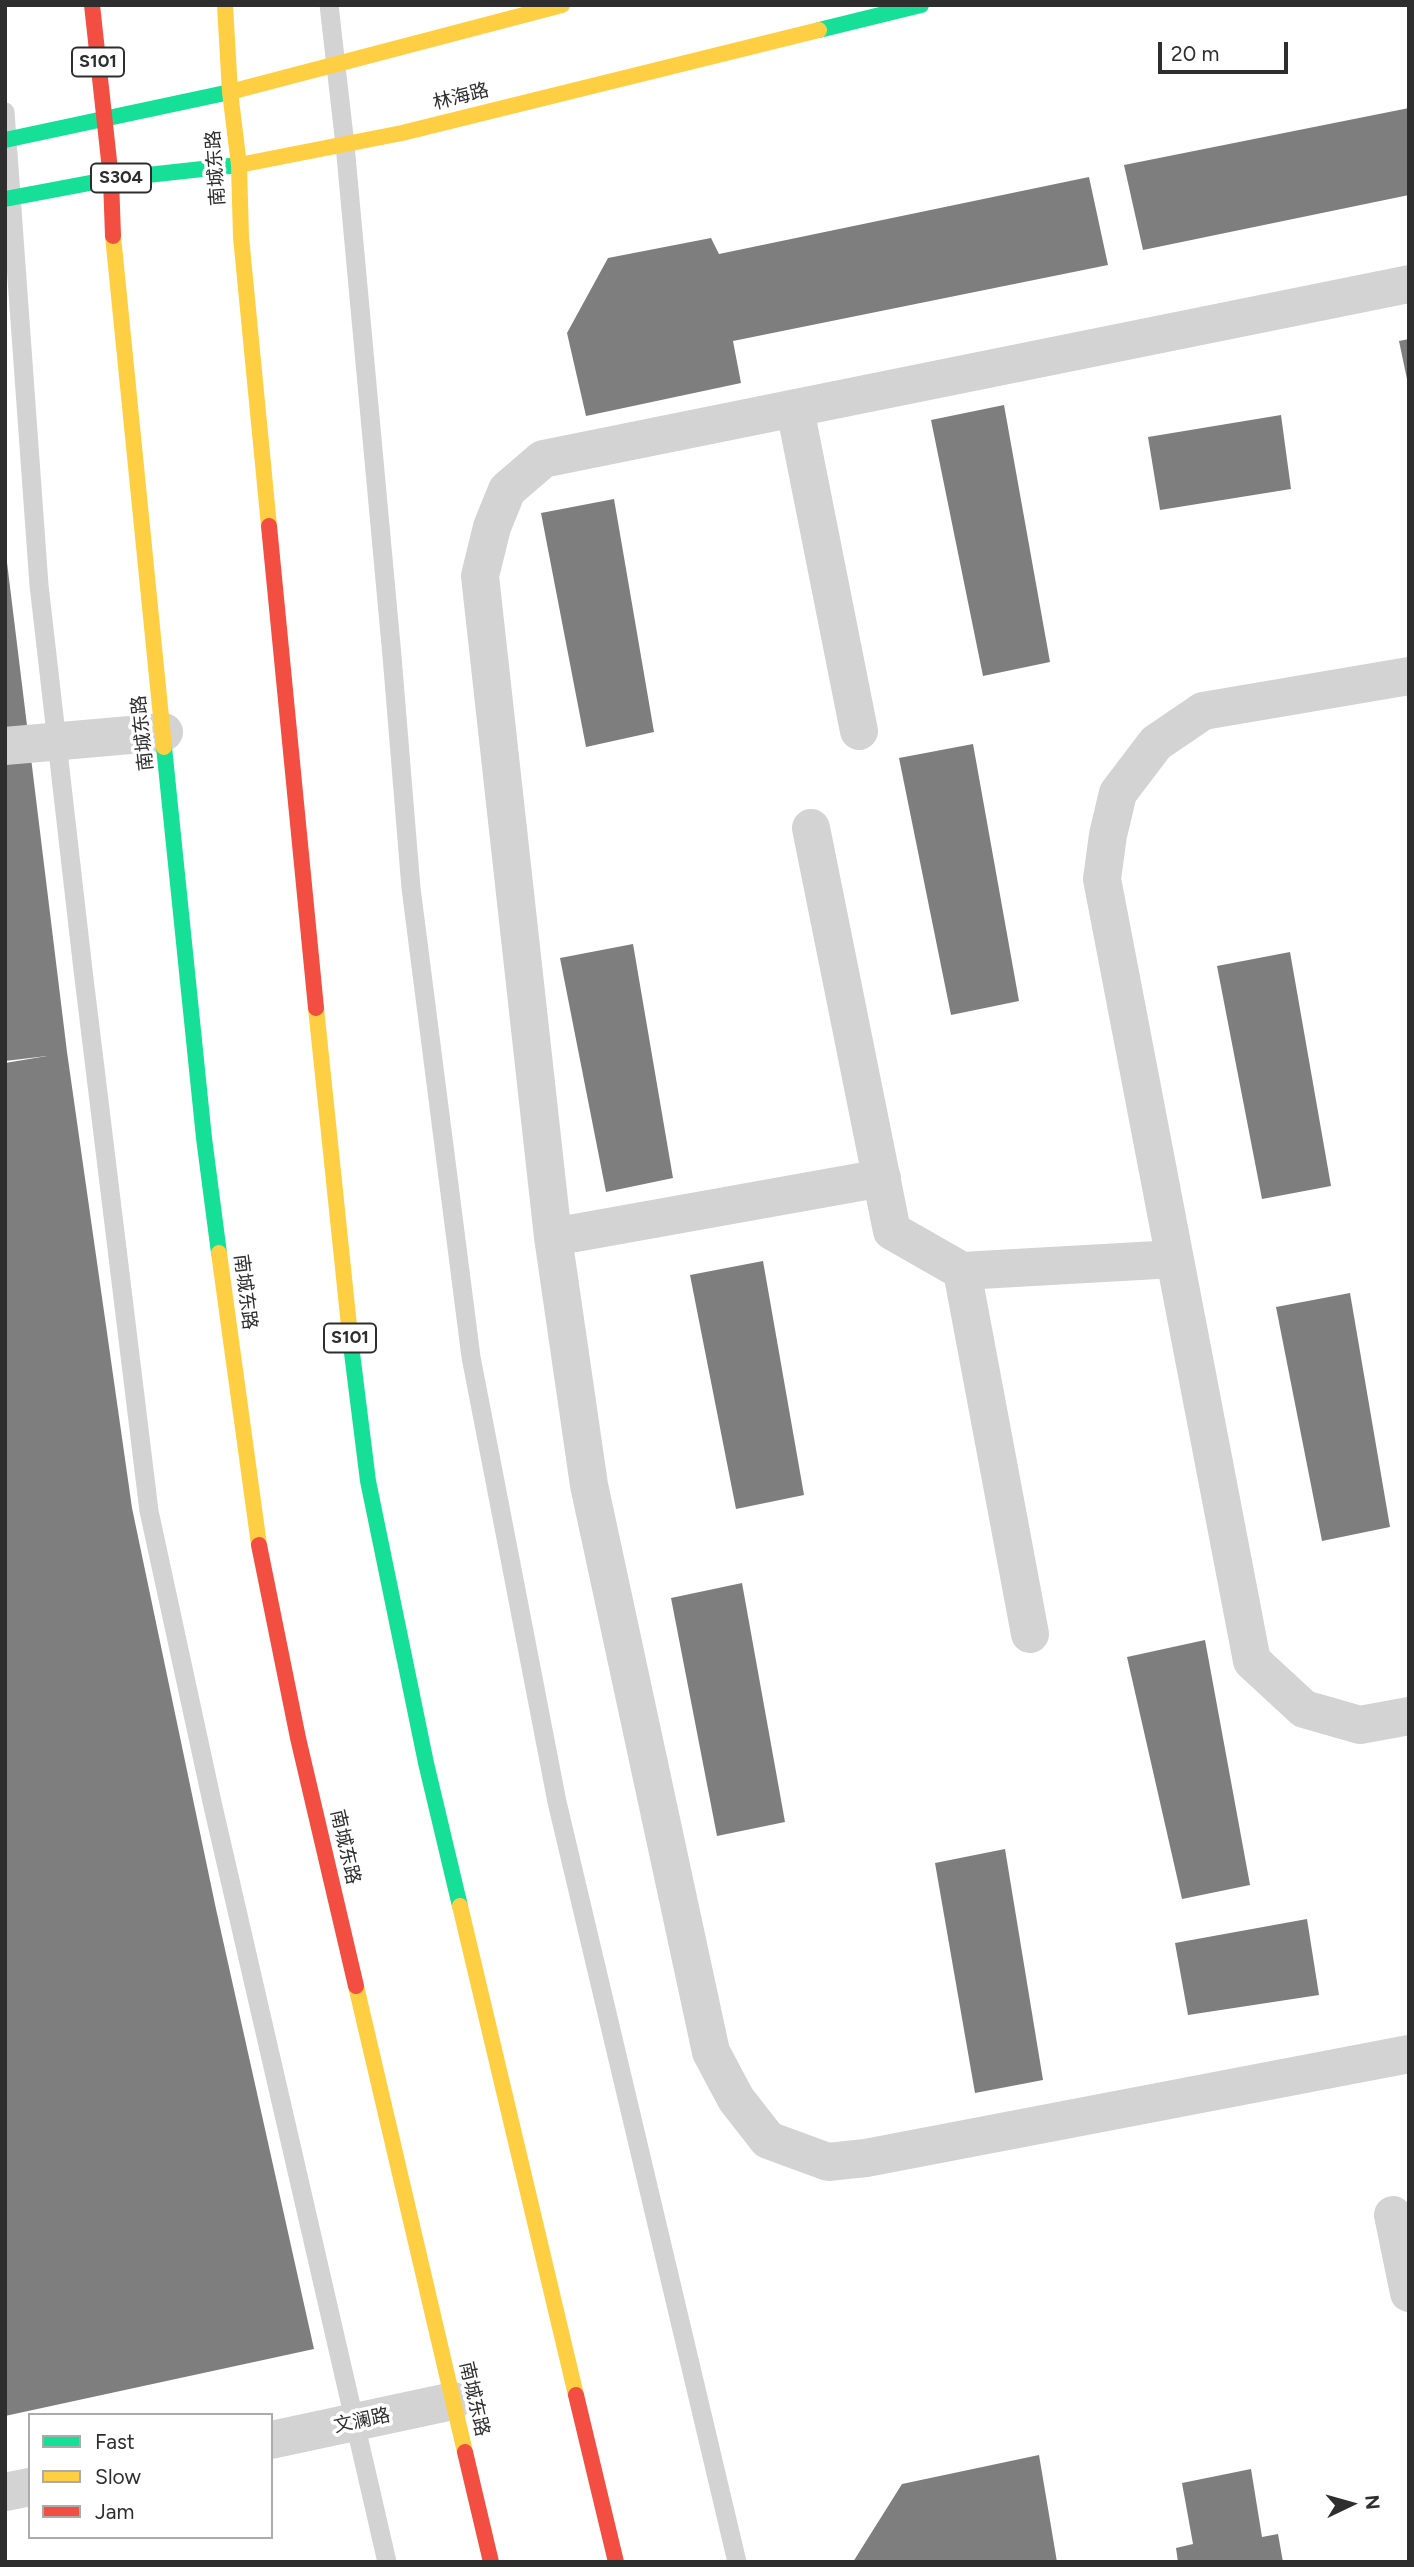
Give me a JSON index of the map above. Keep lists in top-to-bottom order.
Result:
{
  "streets": {
    "main road": [
      "S101",
      "林海路",
      "南城东路",
      "S304"
    ],
    "street": ["文澜路"]
  },
  "crossings": [
    ["林海路", "南城东路"],
    ["南城东路", "文澜路"]
  ],
  "legend": ["Fast", "Slow", "Jam"],
  "scale_bar": "20 m",
  "north": "right"
}
